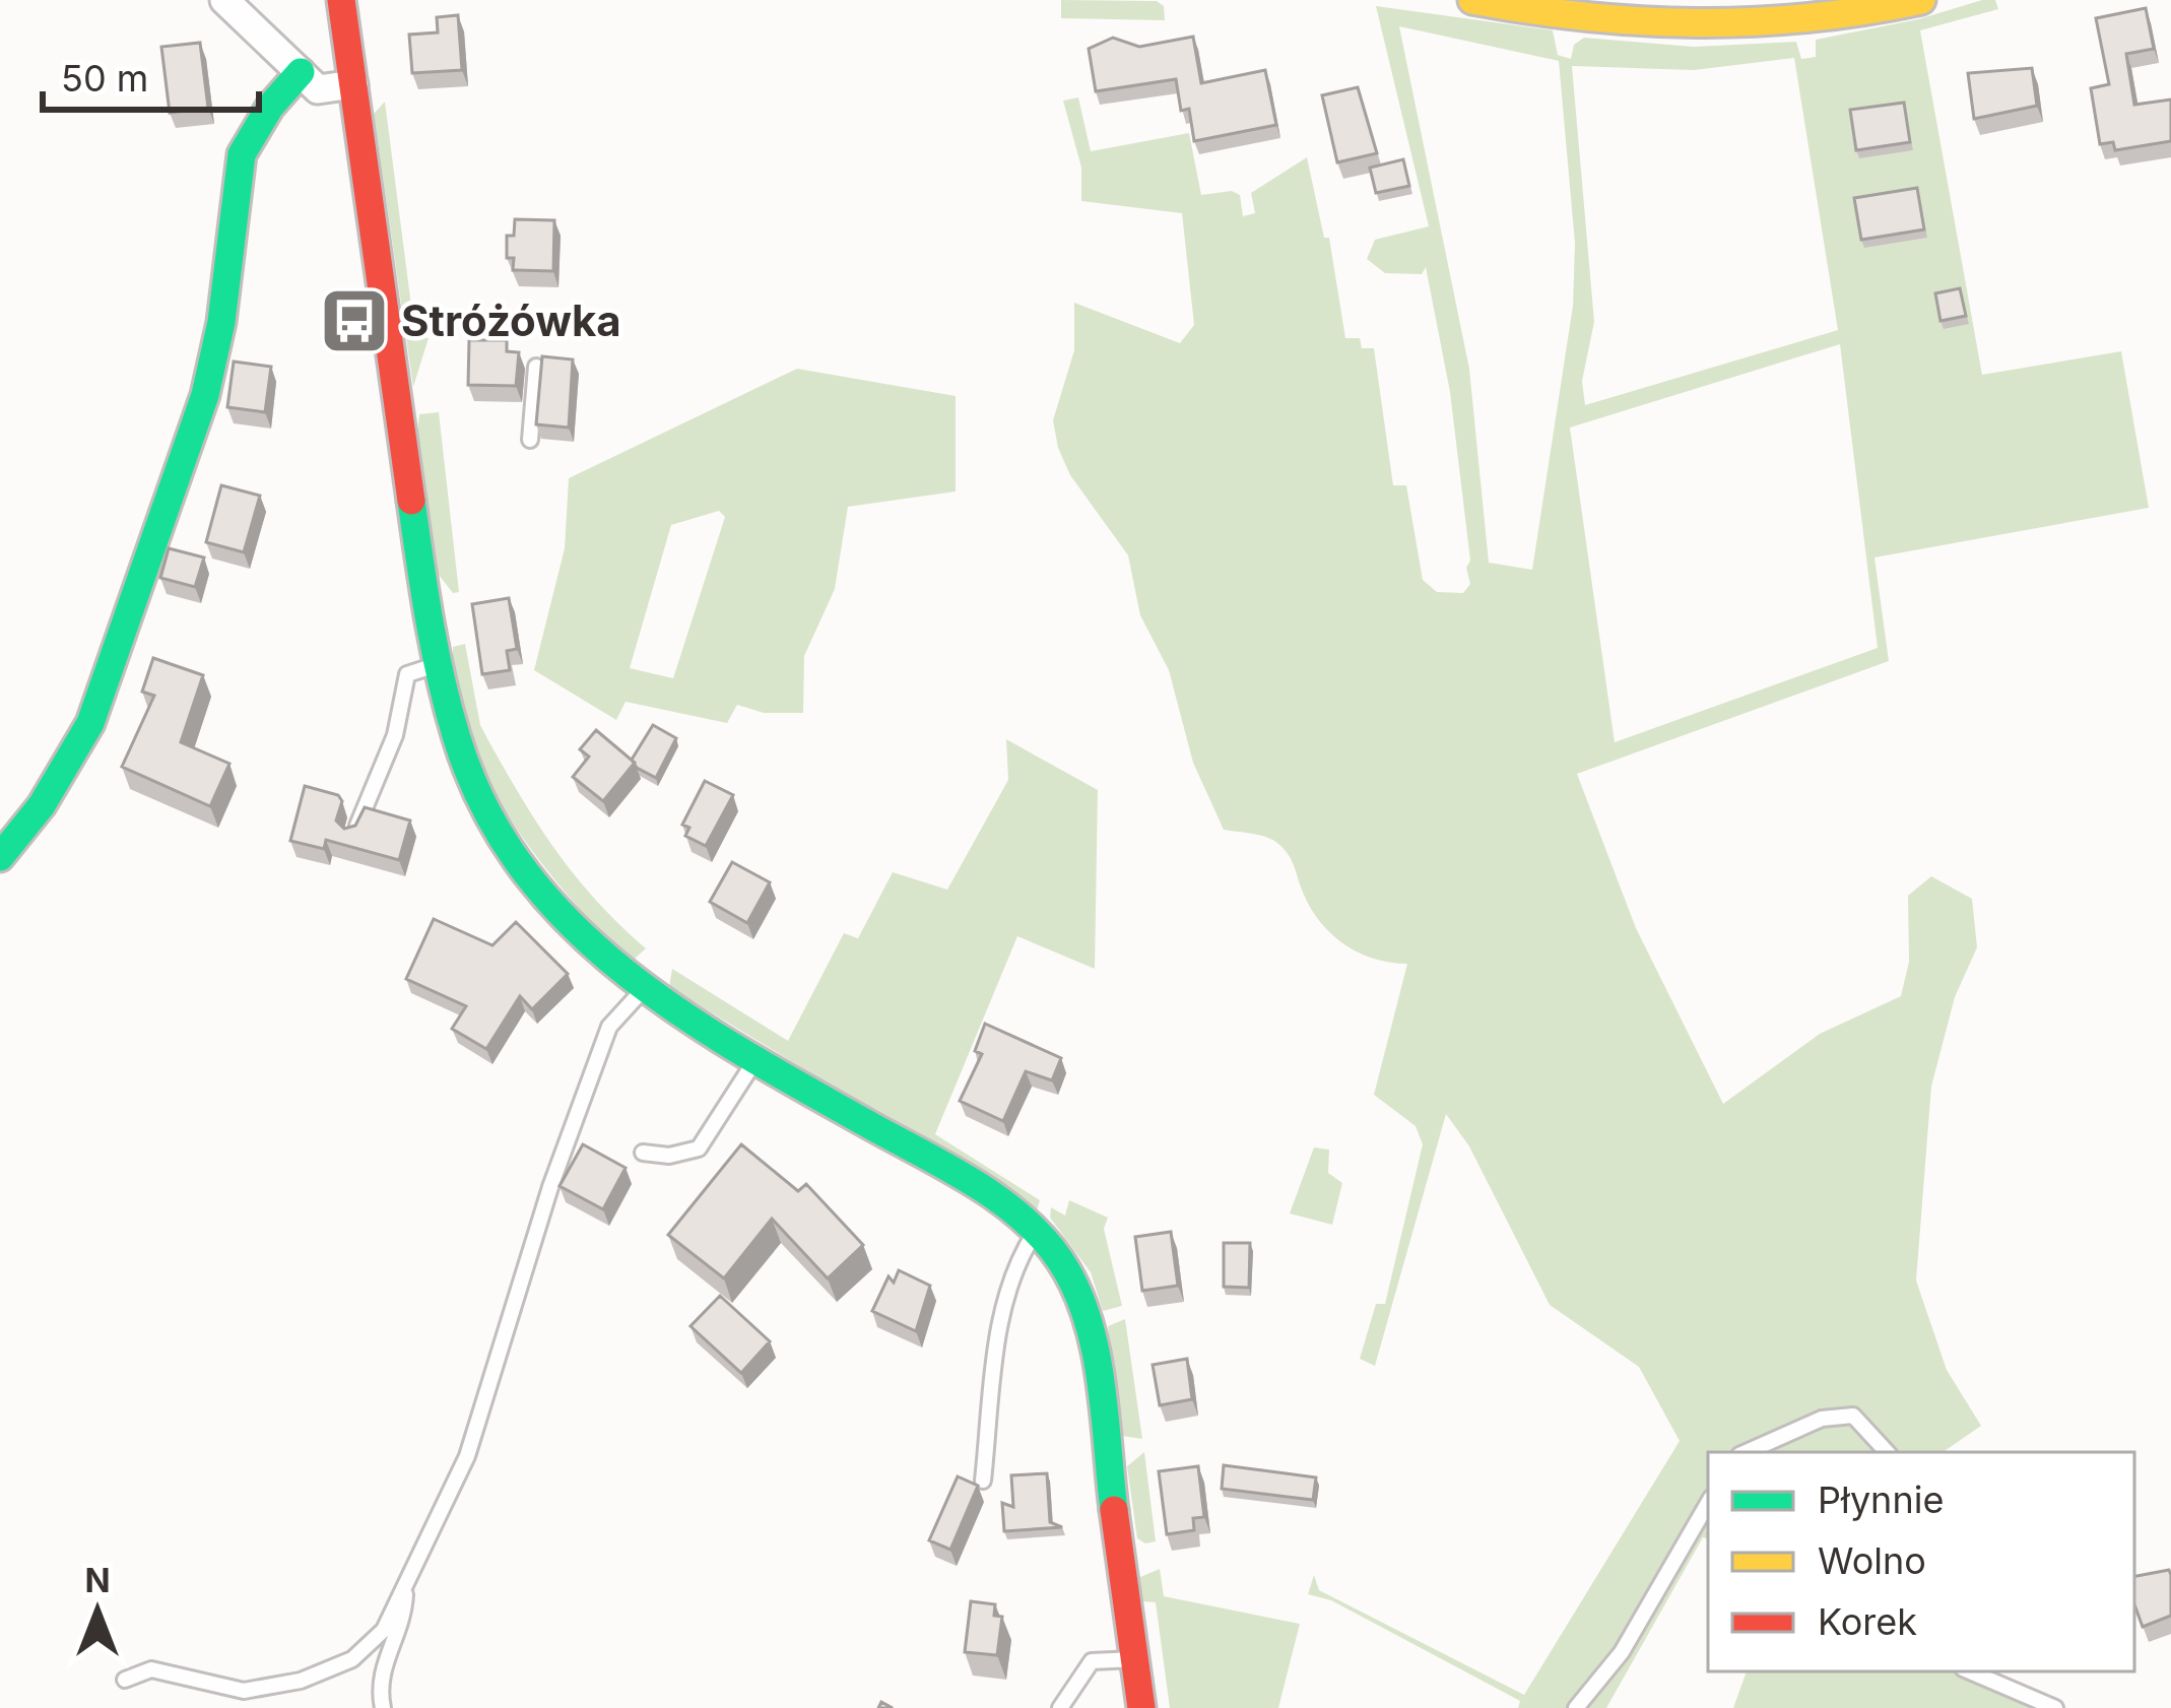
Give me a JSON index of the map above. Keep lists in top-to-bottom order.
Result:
{
  "places": {
    "bus stop": ["Stróżówka"]
  },
  "legend": ["Płynnie", "Wolno", "Korek"],
  "scale_bar": "50 m",
  "north": "top"
}
